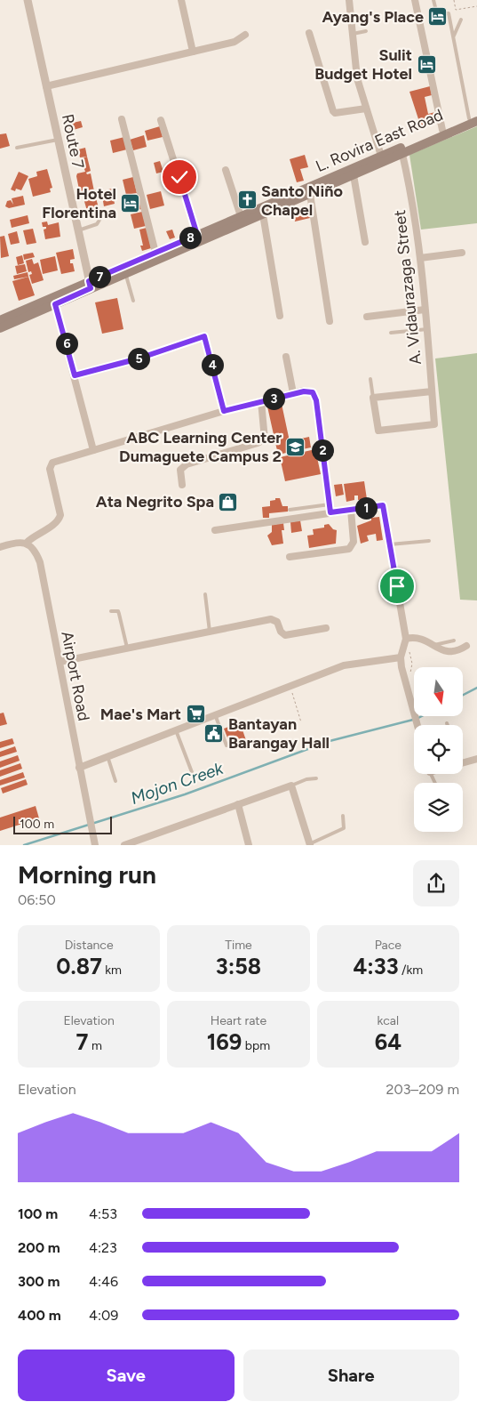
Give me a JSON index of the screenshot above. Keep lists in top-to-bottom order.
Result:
{
  "streets": {
    "main road": ["L. Rovira East Road"],
    "street": ["Route 7", "A. Vidaurazaga Street", "Airport Road"]
  },
  "crossings": [
    ["L. Rovira East Road", "Route 7"],
    ["L. Rovira East Road", "A. Vidaurazaga Street"]
  ],
  "water": ["Mojon Creek"],
  "places": {
    "hotel": ["Ayang's Place", "Sulit Budget Hotel", "Hotel Florentina"],
    "church": ["Santo Niño Chapel"],
    "school or university": ["ABC Learning Center Dumaguete Campus 2"],
    "shop": ["Ata Negrito Spa"],
    "supermarket": ["Mae's Mart"],
    "public building": ["Bantayan Barangay Hall"]
  },
  "scale_bar": "100 m",
  "north": "bottom",
  "page": {
    "pins": [
      "8",
      "7",
      "6",
      "5",
      "4",
      "3",
      "2",
      "1"
    ],
    "scale": "100 m",
    "heading": ["Morning run", "06:50"],
    "stats": [
      ["Distance", "0.87 km"],
      ["Time", "3:58"],
      ["Pace", "4:33 /km"],
      ["Elevation", "7 m"],
      ["Heart rate", "169 bpm"],
      ["kcal", "64"]
    ],
    "chart": ["Elevation", "203–209 m"],
    "list": [
      {
        "name": "100 m",
        "note": "4:53"
      },
      {
        "name": "200 m",
        "note": "4:23"
      },
      {
        "name": "300 m",
        "note": "4:46"
      },
      {
        "name": "400 m",
        "note": "4:09"
      }
    ],
    "buttons": ["Save", "Share"]
  }
}
